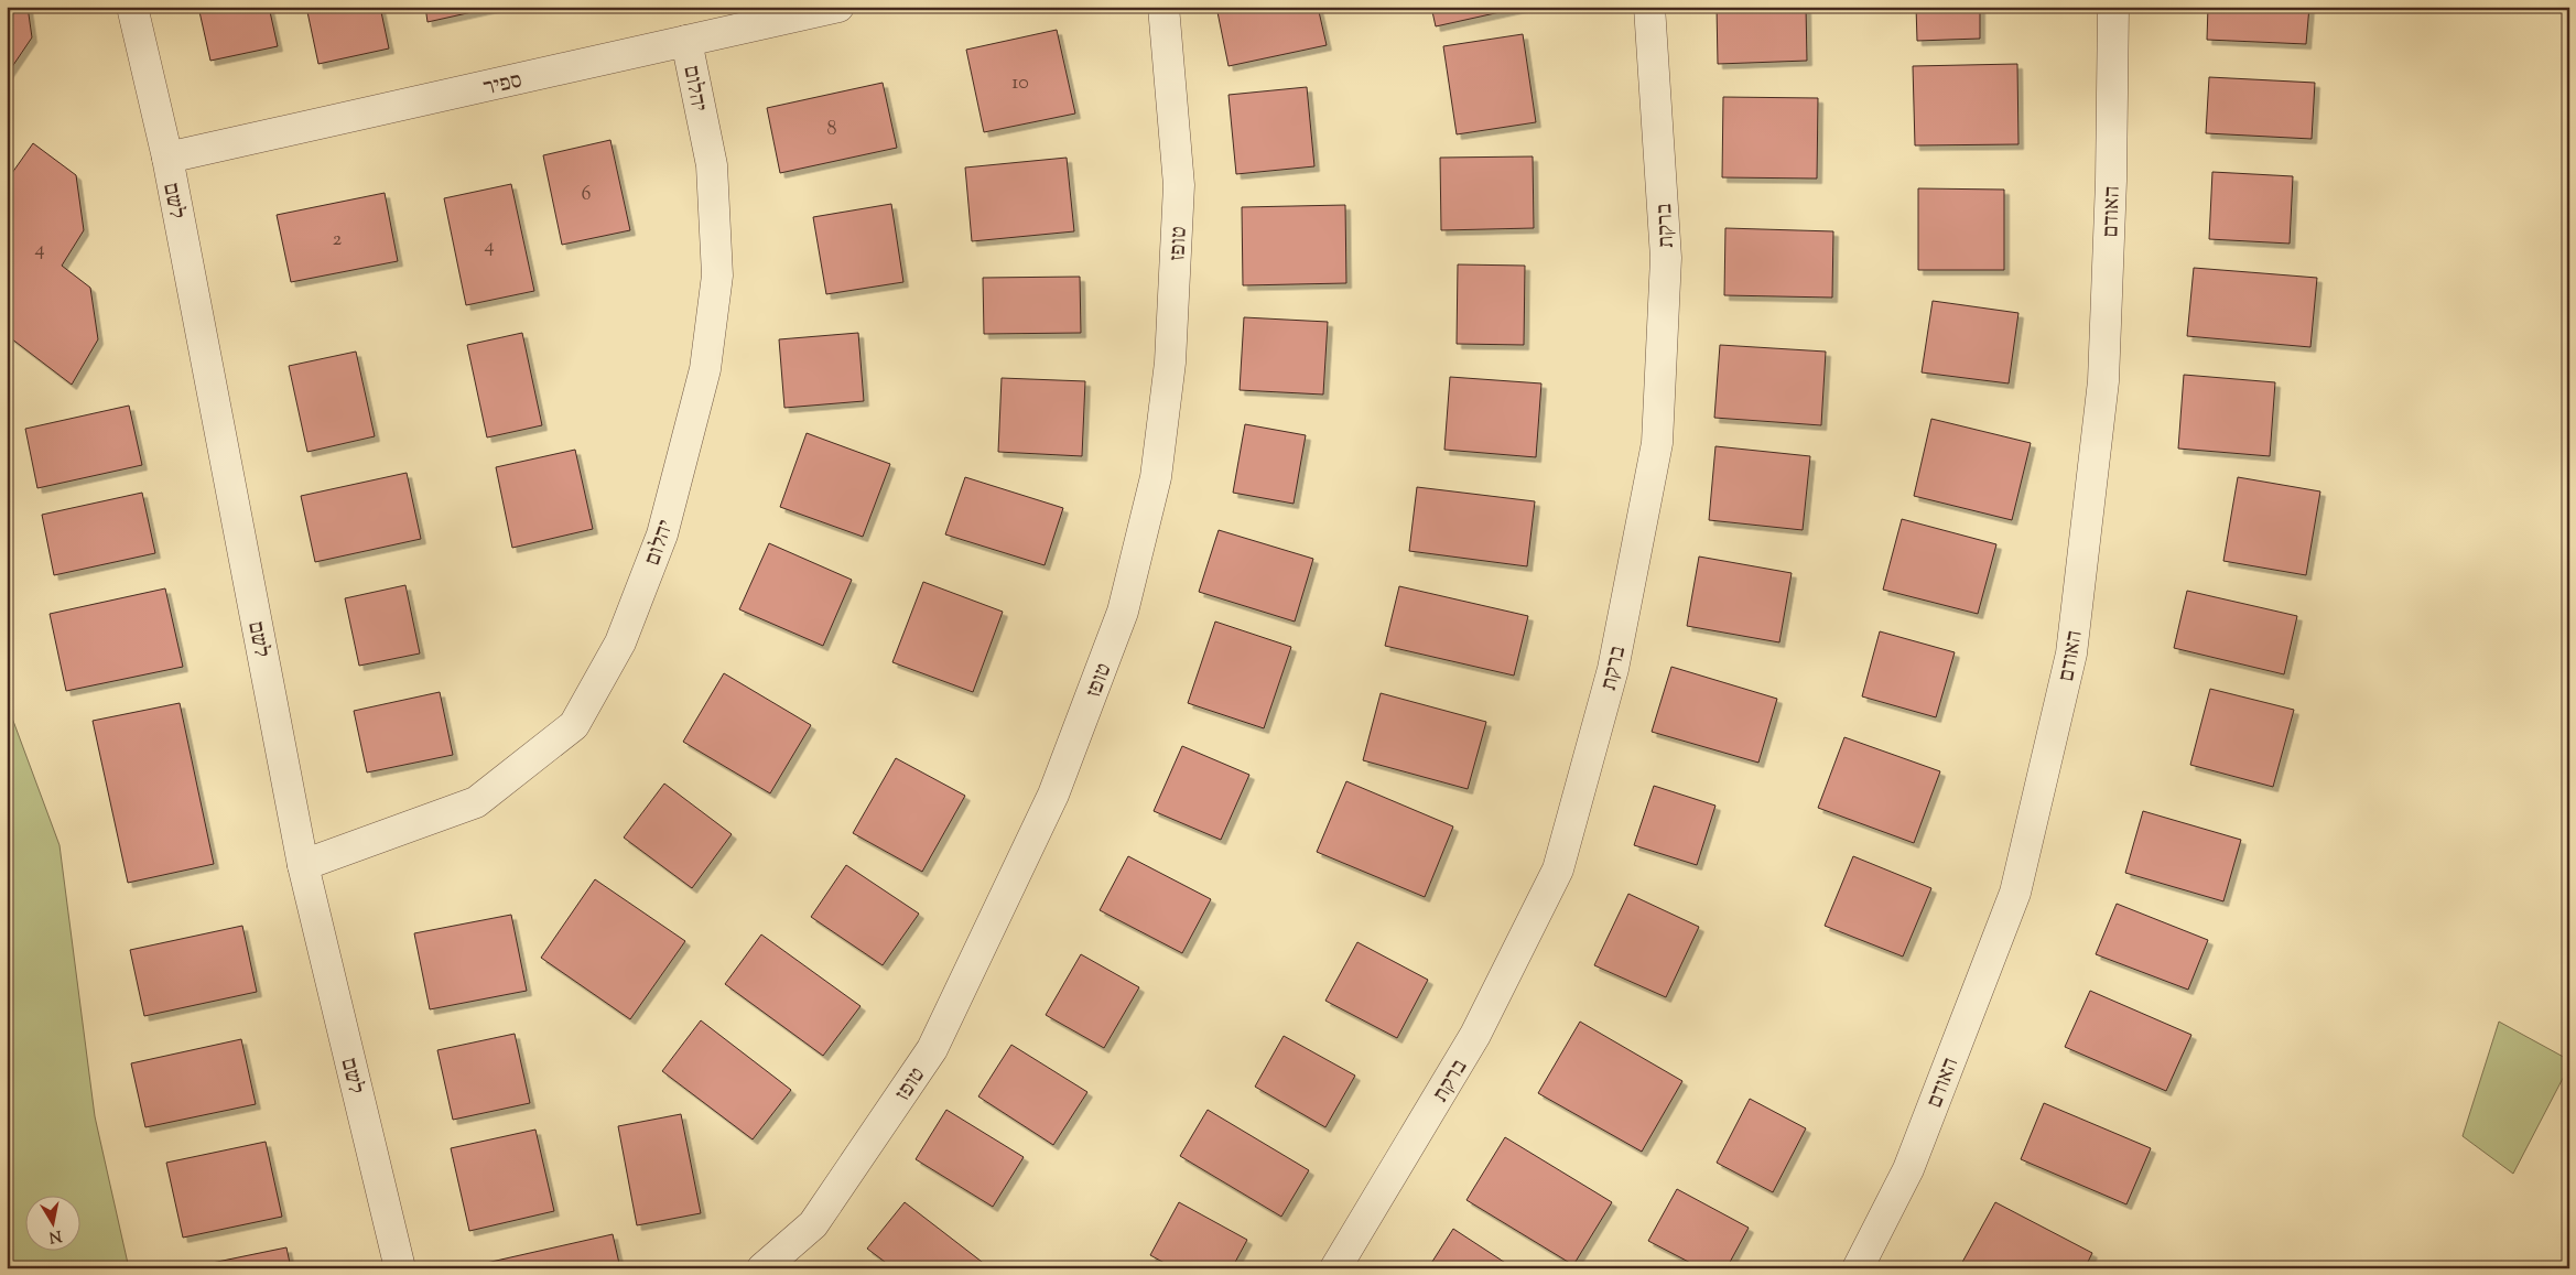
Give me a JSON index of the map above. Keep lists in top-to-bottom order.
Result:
{
  "streets": {
    "street": [
      "ספיר",
      "יהלום",
      "לשם",
      "האודם",
      "ברקת",
      "טופז"
    ]
  },
  "crossings": [
    ["ספיר", "יהלום"],
    ["ספיר", "לשם"],
    ["יהלום", "לשם"]
  ],
  "house_numbers": [
    "10",
    "8",
    "6",
    "2",
    "4",
    "4"
  ],
  "north": "bottom"
}
